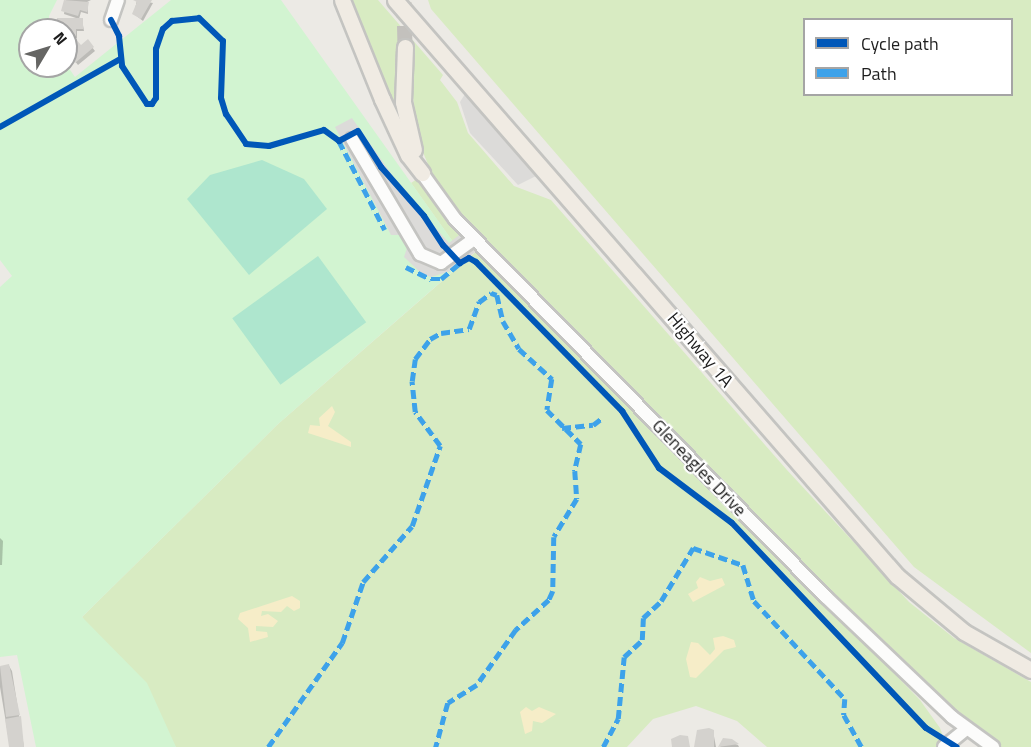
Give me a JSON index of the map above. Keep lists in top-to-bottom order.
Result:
{
  "streets": {
    "main road": ["Highway 1A"],
    "street": ["Gleneagles Drive"]
  },
  "legend": ["Cycle path", "Path"],
  "north": "top right"
}
